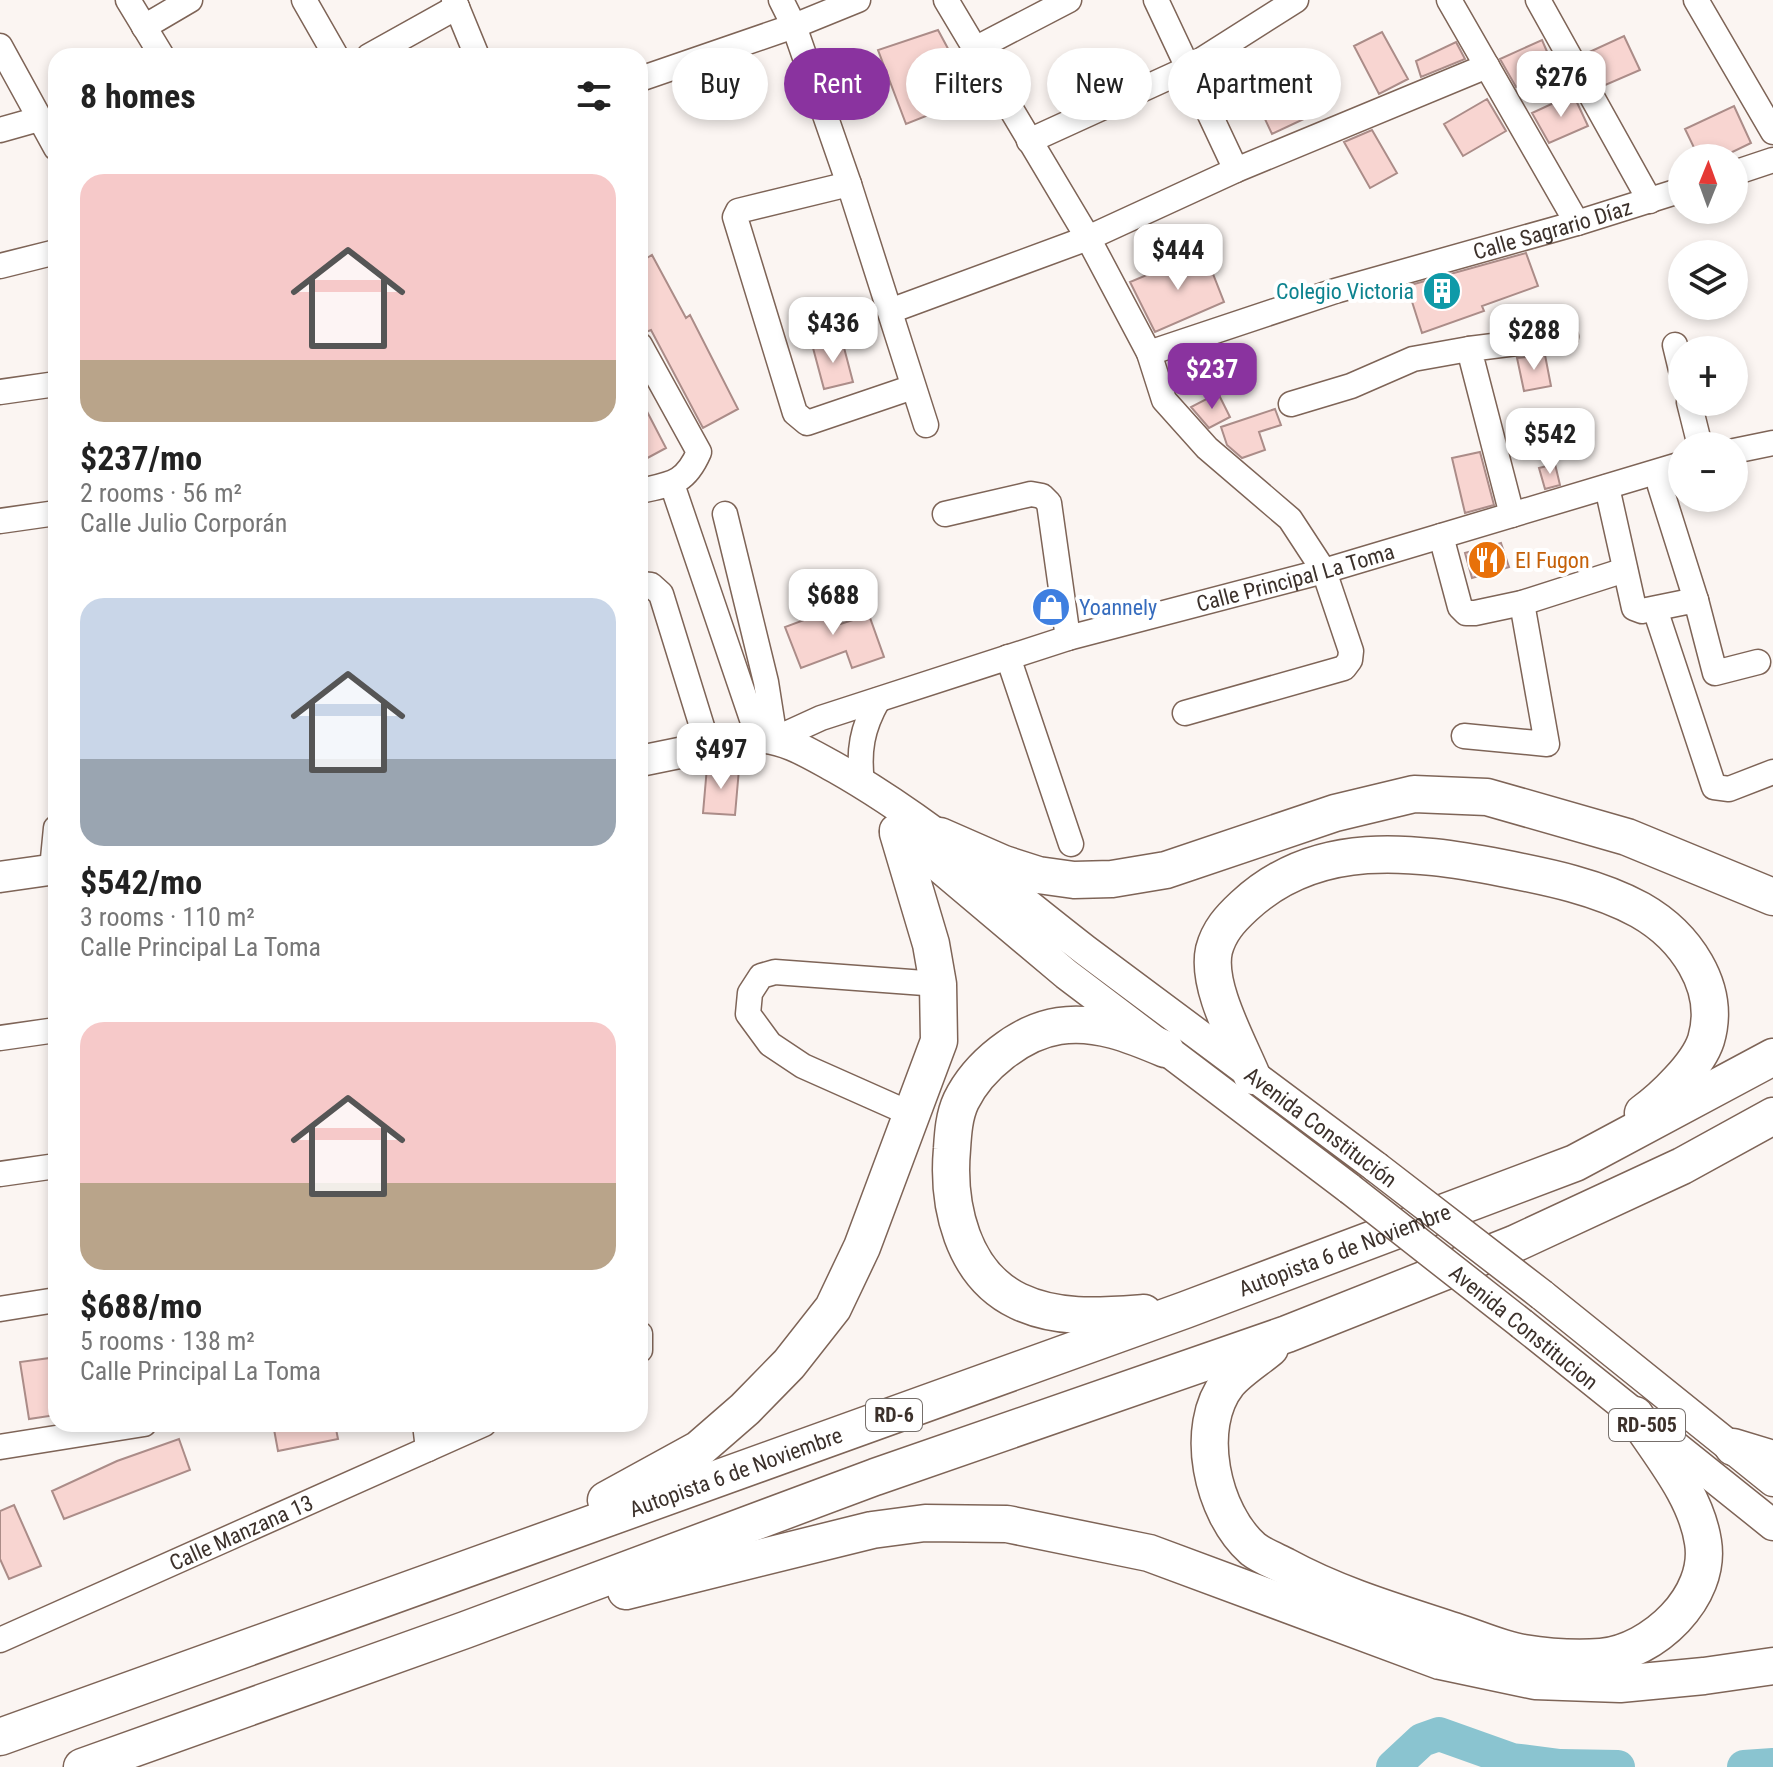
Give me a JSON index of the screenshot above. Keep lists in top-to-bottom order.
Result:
{
  "streets": {
    "highway": ["Autopista 6 de Noviembre", "RD-6"],
    "main road": ["Avenida Constitución", "Avenida Constitucion", "RD-505"],
    "street": ["Calle Sagrario Díaz", "Calle Principal La Toma", "Calle Manzana 13"]
  },
  "crossings": [
    ["Calle Principal La Toma", "Avenida Constitución"],
    ["Avenida Constitución", "Avenida Constitucion"]
  ],
  "places": {
    "building": ["Colegio Victoria"],
    "restaurant": ["El Fugon"],
    "shop": ["Yoannely"]
  },
  "north": "top",
  "page": {
    "chip": [
      "Buy",
      "Rent",
      "Filters",
      "New",
      "Apartment"
    ],
    "heading": "8 homes",
    "price": [
      "$276",
      "$444",
      "$436",
      "$288",
      "$237",
      "$542",
      "$688",
      "$497"
    ],
    "map_buttons": ["+", "−"],
    "list": [
      {
        "name": "$237/mo",
        "note": "2 rooms · 56 m² · Calle Julio Corporán"
      },
      {
        "name": "$542/mo",
        "note": "3 rooms · 110 m² · Calle Principal La Toma"
      },
      {
        "name": "$688/mo",
        "note": "5 rooms · 138 m² · Calle Principal La Toma"
      }
    ]
  }
}
